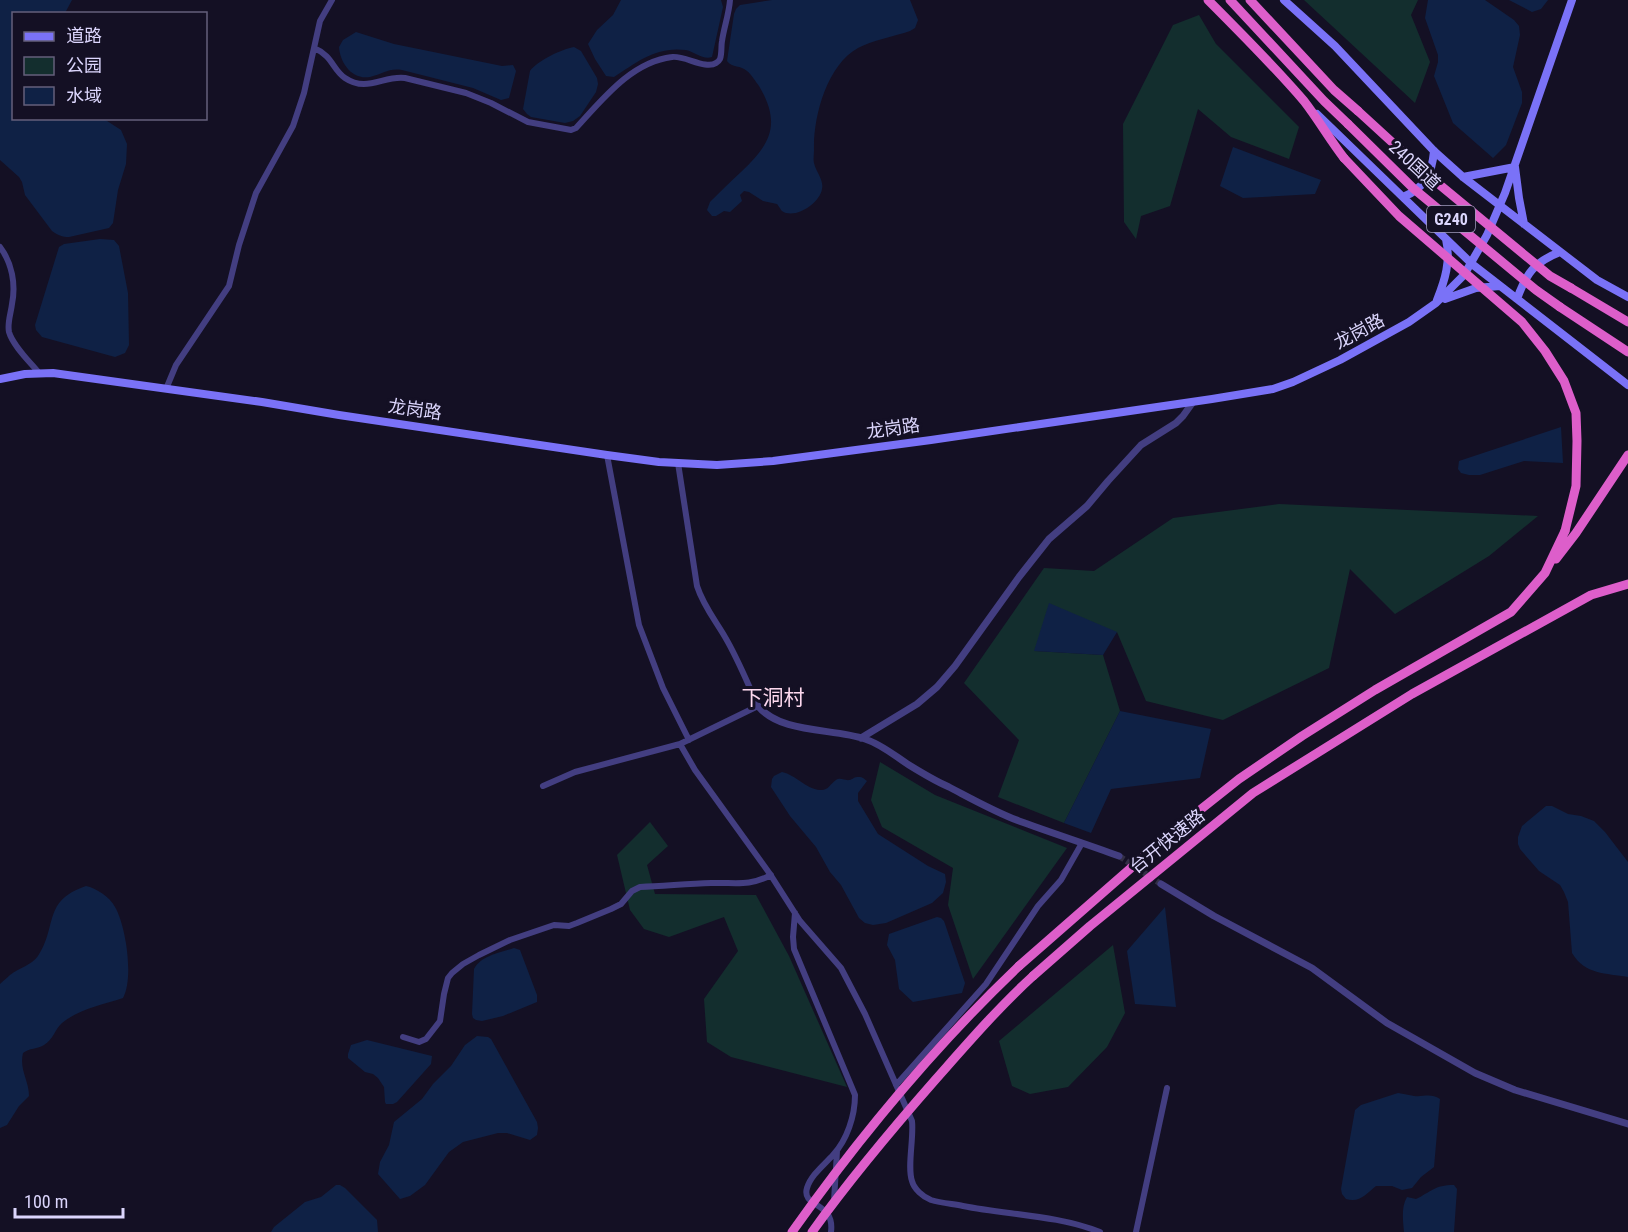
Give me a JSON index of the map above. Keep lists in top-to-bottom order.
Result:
{
  "streets": {
    "highway": ["240国道", "G240", "台开快速路"],
    "main road": ["龙岗路"]
  },
  "districts": ["下洞村"],
  "legend": ["道路", "公园", "水域"],
  "scale_bar": "100 m"
}
